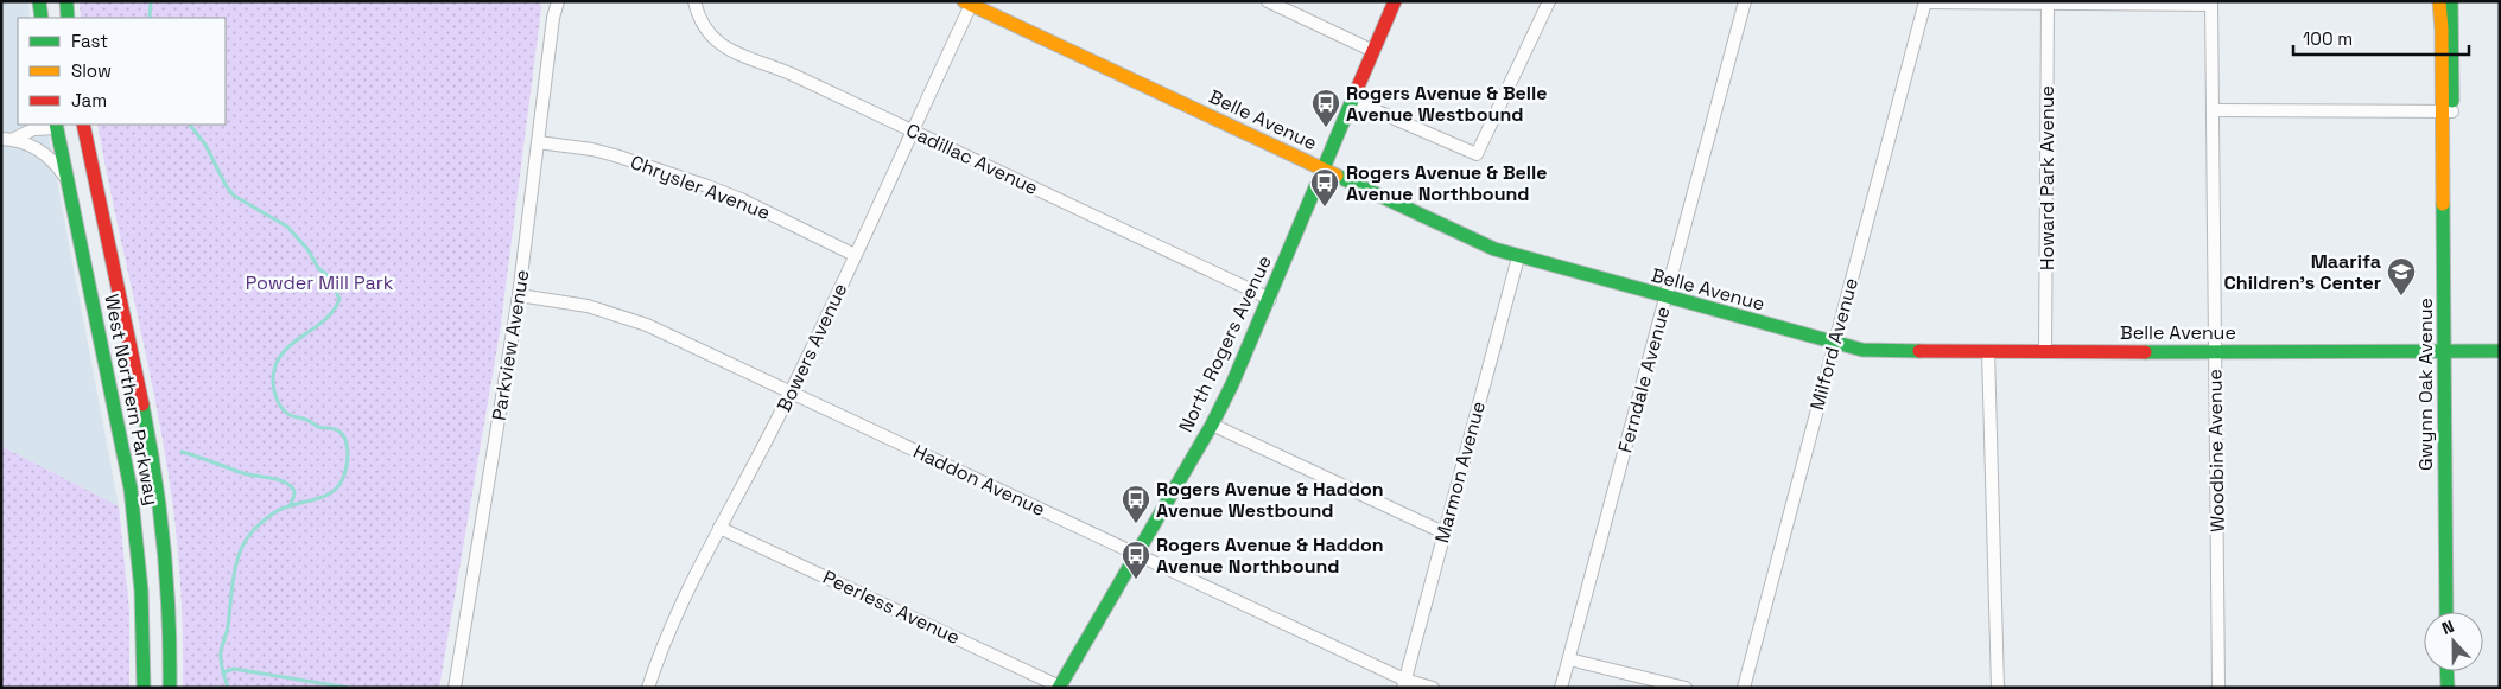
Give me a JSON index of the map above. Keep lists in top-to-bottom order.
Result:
{
  "streets": {
    "street": [
      "Belle Avenue",
      "Cadillac Avenue",
      "Howard Park Avenue",
      "Chrysler Avenue",
      "North Rogers Avenue",
      "Milford Avenue",
      "Parkview Avenue",
      "Bowers Avenue",
      "Ferndale Avenue",
      "Gwynn Oak Avenue",
      "West Northern Parkway",
      "Woodbine Avenue",
      "Marmon Avenue",
      "Haddon Avenue",
      "Peerless Avenue"
    ]
  },
  "crossings": [
    ["Belle Avenue", "Howard Park Avenue"],
    ["Belle Avenue", "North Rogers Avenue"],
    ["Belle Avenue", "Milford Avenue"],
    ["Belle Avenue", "Bowers Avenue"],
    ["Belle Avenue", "Ferndale Avenue"],
    ["Belle Avenue", "Gwynn Oak Avenue"],
    ["Belle Avenue", "Woodbine Avenue"],
    ["Belle Avenue", "Marmon Avenue"],
    ["Cadillac Avenue", "North Rogers Avenue"],
    ["Cadillac Avenue", "Bowers Avenue"],
    ["Chrysler Avenue", "Parkview Avenue"],
    ["Chrysler Avenue", "Bowers Avenue"],
    ["North Rogers Avenue", "Haddon Avenue"],
    ["North Rogers Avenue", "Peerless Avenue"],
    ["Parkview Avenue", "Haddon Avenue"],
    ["Bowers Avenue", "Haddon Avenue"],
    ["Bowers Avenue", "Peerless Avenue"],
    ["Marmon Avenue", "Haddon Avenue"]
  ],
  "parks": ["Powder Mill Park"],
  "places": {
    "bus stop": [
      "Rogers Avenue & Belle Avenue Westbound",
      "Rogers Avenue & Belle Avenue Northbound",
      "Rogers Avenue & Haddon Avenue Westbound",
      "Rogers Avenue & Haddon Avenue Northbound"
    ],
    "school or university": ["Maarifa Children's Center"]
  },
  "legend": ["Fast", "Slow", "Jam"],
  "scale_bar": "100 m",
  "north": "top"
}
